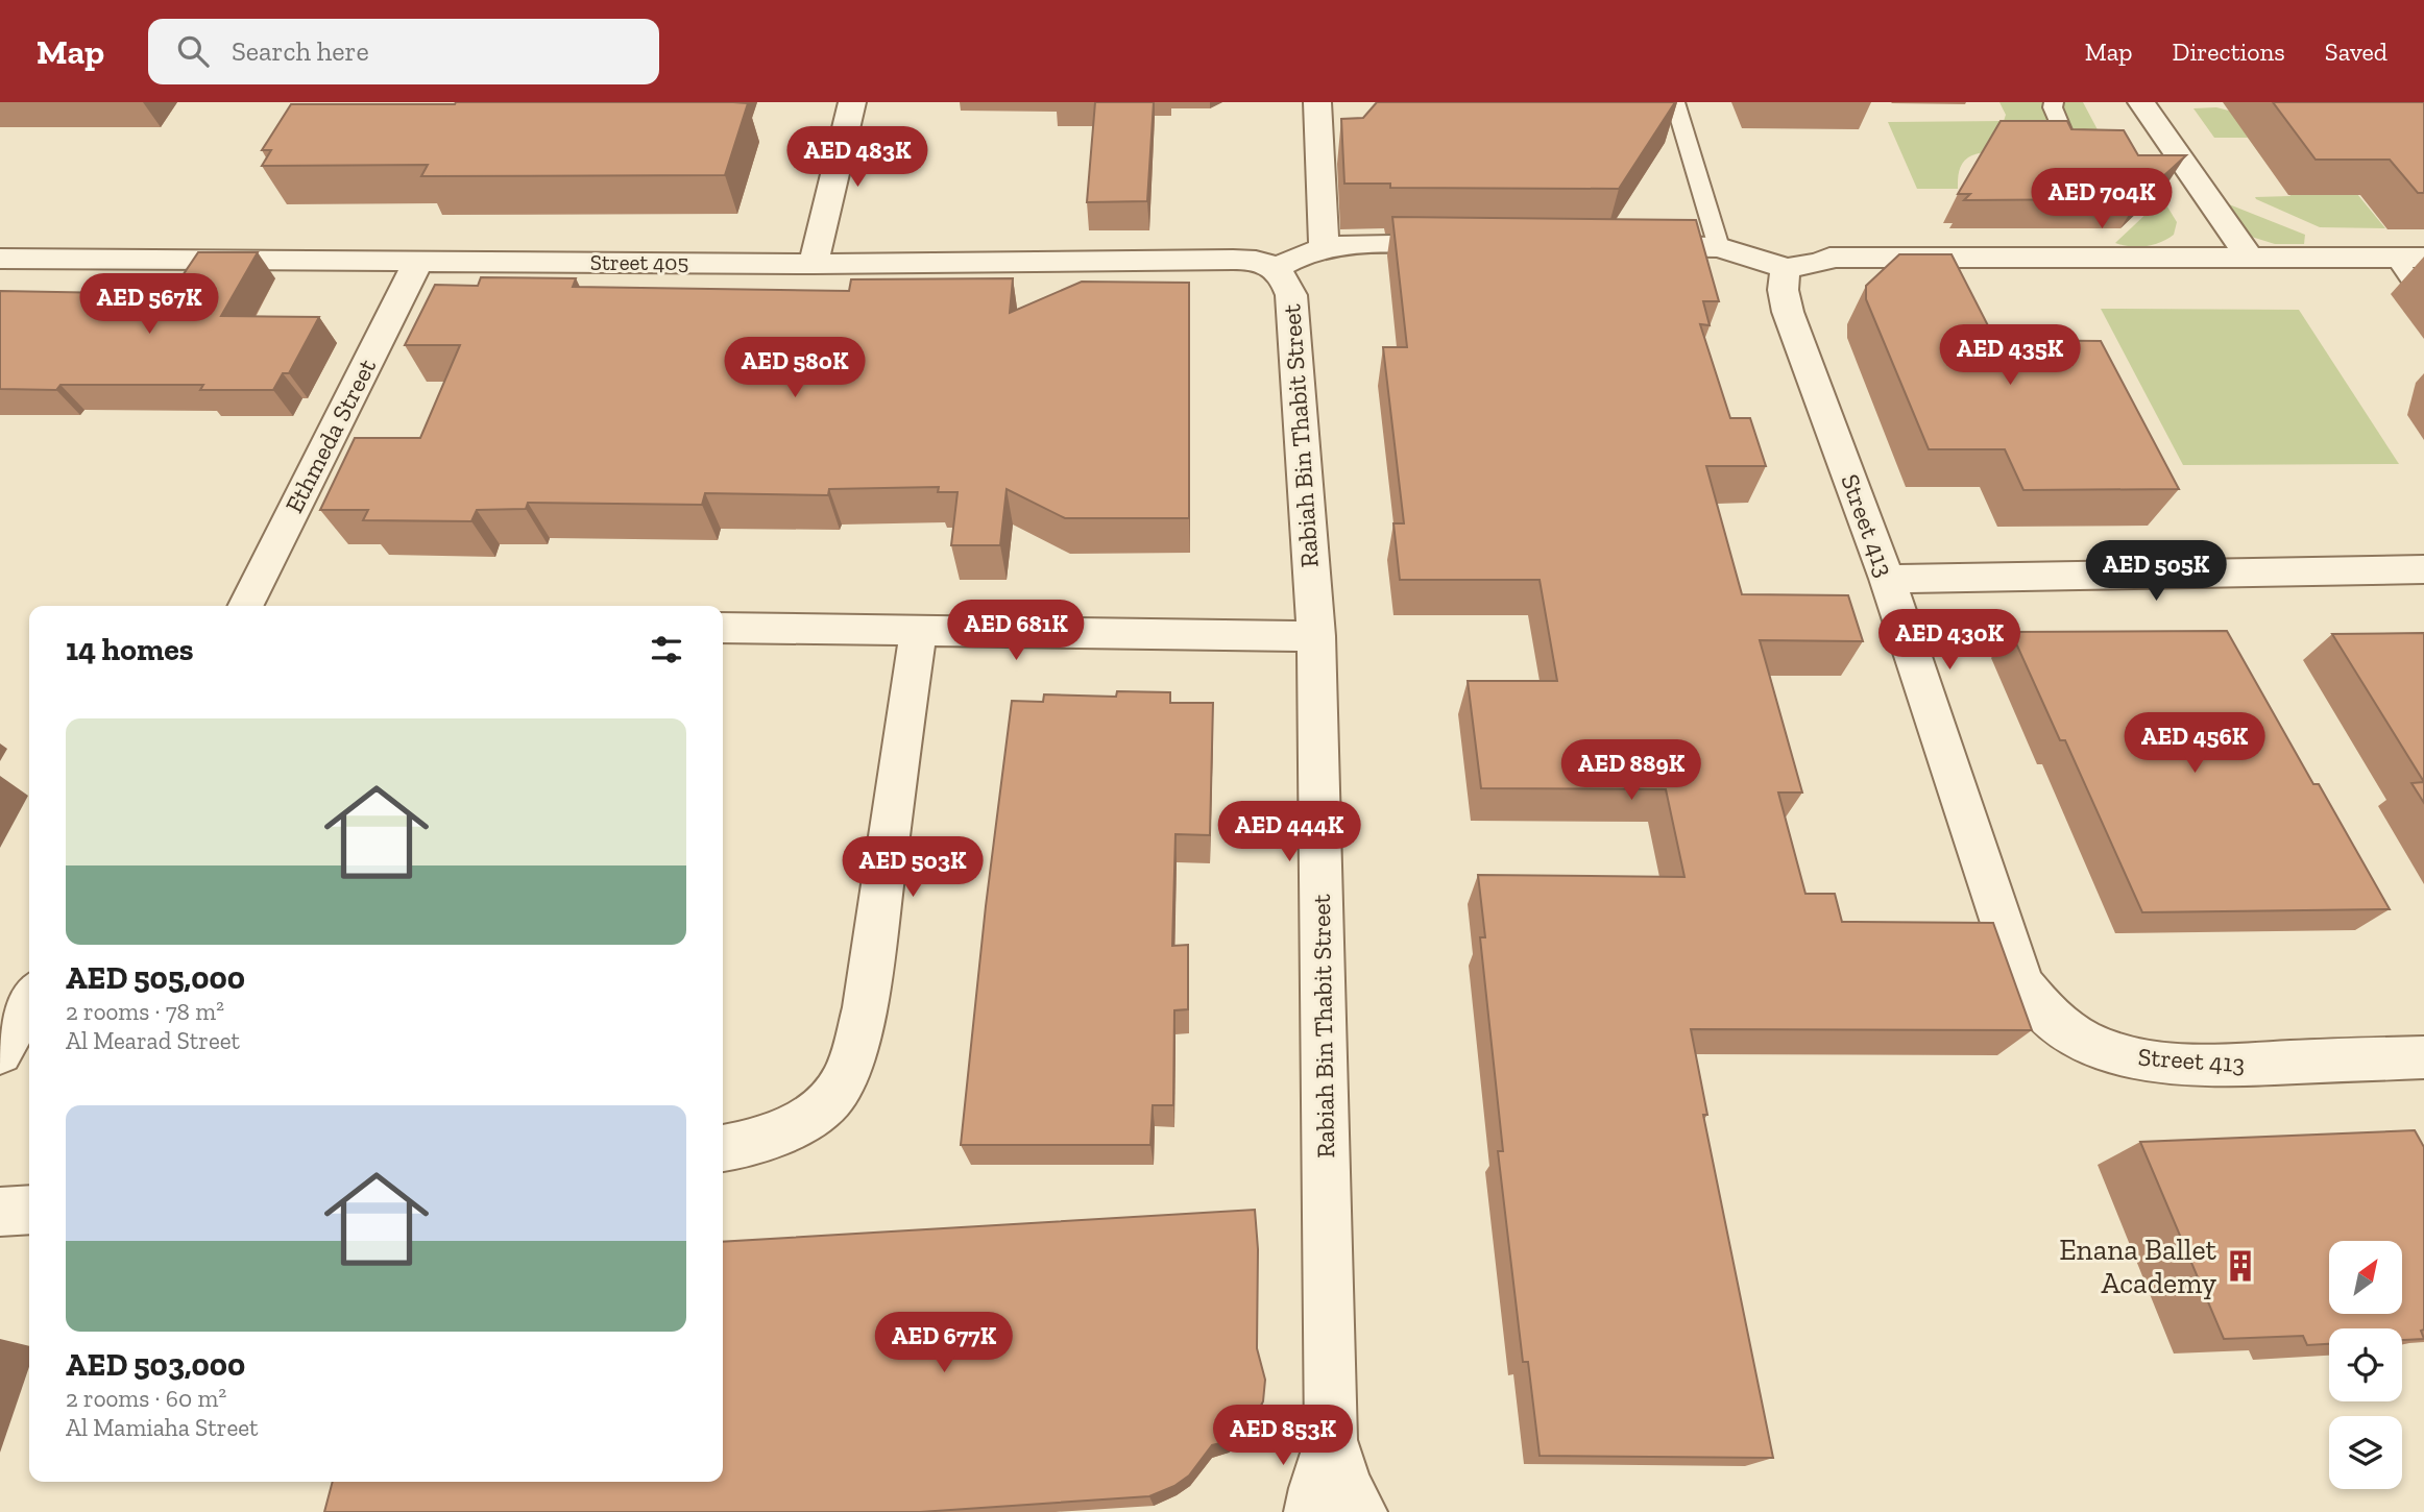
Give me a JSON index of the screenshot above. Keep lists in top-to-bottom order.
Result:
{
  "streets": {
    "street": [
      "Street 405",
      "Ethmeda Street",
      "Rabiah Bin Thabit Street",
      "Street 413"
    ]
  },
  "crossings": [
    ["Street 405", "Ethmeda Street"],
    ["Street 405", "Rabiah Bin Thabit Street"]
  ],
  "places": {
    "building": ["Enana Ballet Academy"]
  },
  "north": "top right",
  "page": {
    "header": "Map",
    "search": "Search here",
    "nav": ["Map", "Directions", "Saved"],
    "price": [
      "AED 483K",
      "AED 704K",
      "AED 567K",
      "AED 435K",
      "AED 580K",
      "AED 505K",
      "AED 681K",
      "AED 430K",
      "AED 456K",
      "AED 889K",
      "AED 444K",
      "AED 503K",
      "AED 677K",
      "AED 853K"
    ],
    "heading": "14 homes",
    "list": [
      {
        "name": "AED 505,000",
        "note": "2 rooms · 78 m² · Al Mearad Street"
      },
      {
        "name": "AED 503,000",
        "note": "2 rooms · 60 m² · Al Mamiaha Street"
      }
    ]
  }
}
